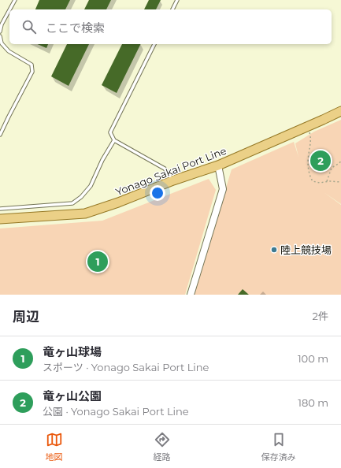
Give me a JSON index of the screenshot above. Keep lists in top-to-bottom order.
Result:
{
  "streets": {
    "main road": ["Yonago Sakai Port Line"]
  },
  "places": ["陸上競技場"],
  "page": {
    "search": "ここで検索",
    "pins": ["2", "1"],
    "heading": ["周辺", "2件"],
    "list": [
      {
        "mark": "1",
        "name": "竜ヶ山球場",
        "note": "スポーツ · Yonago Sakai Port Line",
        "value": "100 m"
      },
      {
        "mark": "2",
        "name": "竜ヶ山公園",
        "note": "公園 · Yonago Sakai Port Line",
        "value": "180 m"
      }
    ],
    "nav": ["地図", "経路", "保存済み"]
  }
}
